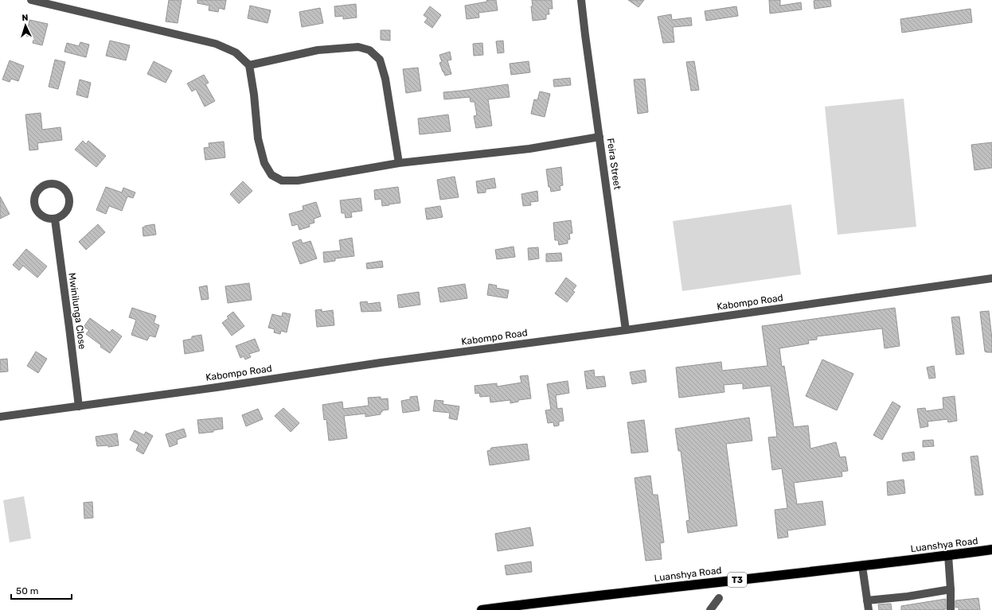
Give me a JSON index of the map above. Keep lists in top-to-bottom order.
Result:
{
  "streets": {
    "highway": ["Luanshya Road", "T3"],
    "street": ["Feira Street", "Kabompo Road", "Mwinilunga Close"]
  },
  "crossings": [
    ["Feira Street", "Kabompo Road"],
    ["Kabompo Road", "Mwinilunga Close"]
  ],
  "scale_bar": "50 m",
  "north": "top"
}
